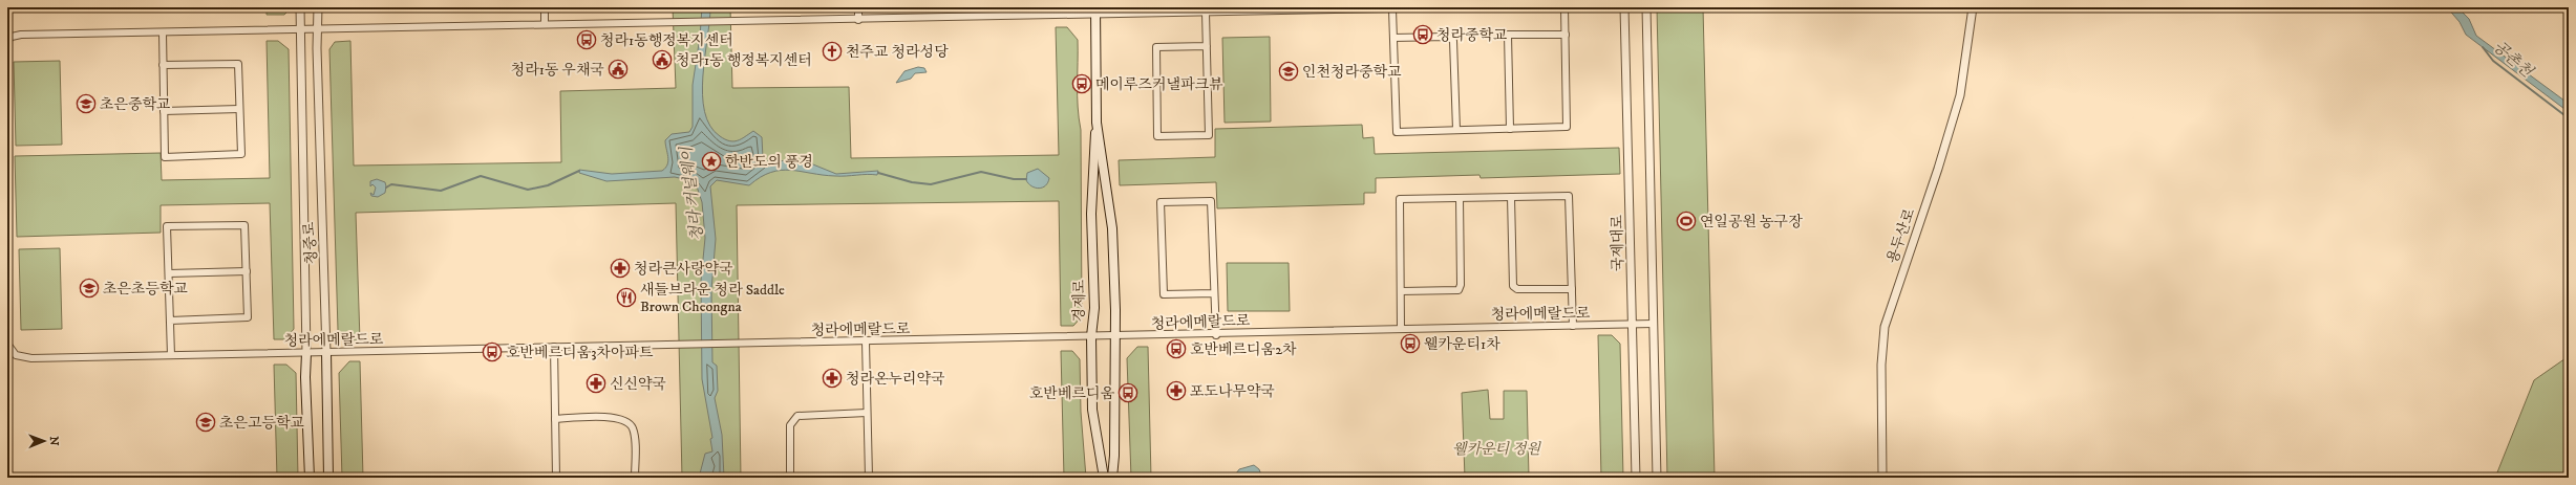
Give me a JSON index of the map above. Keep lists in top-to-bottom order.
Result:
{
  "streets": {
    "main road": ["청중로", "경제로"],
    "street": ["용두산로", "국제대로", "청라에메랄드로"]
  },
  "crossings": [
    ["청중로", "청라에메랄드로"],
    ["국제대로", "청라에메랄드로"],
    ["경제로", "청라에메랄드로"]
  ],
  "water": ["공촌천", "청라 커널웨이"],
  "parks": ["웰카운티 정원"],
  "places": {
    "bus stop": [
      "청라중학교",
      "청라1동행정복지센터",
      "메이루즈커낼파크뷰",
      "웰카운티1차",
      "호반베르디움2차",
      "호반베르디움3차아파트",
      "호반베르디움"
    ],
    "church": ["천주교 청라성당"],
    "public building": ["청라1동 행정복지센터", "청라1동 우채국"],
    "school or university": [
      "인천청라중학교",
      "초은중학교",
      "초은초등학교",
      "초은고등학교"
    ],
    "place": ["한반도의 풍경"],
    "sports": ["연일공원 농구장"],
    "pharmacy": [
      "청라큰사랑약국",
      "청라온누리약국",
      "신신약국",
      "포도나무약국"
    ],
    "restaurant": ["새들브라운 청라 Saddle Brown Cheongna"]
  },
  "north": "right"
}
